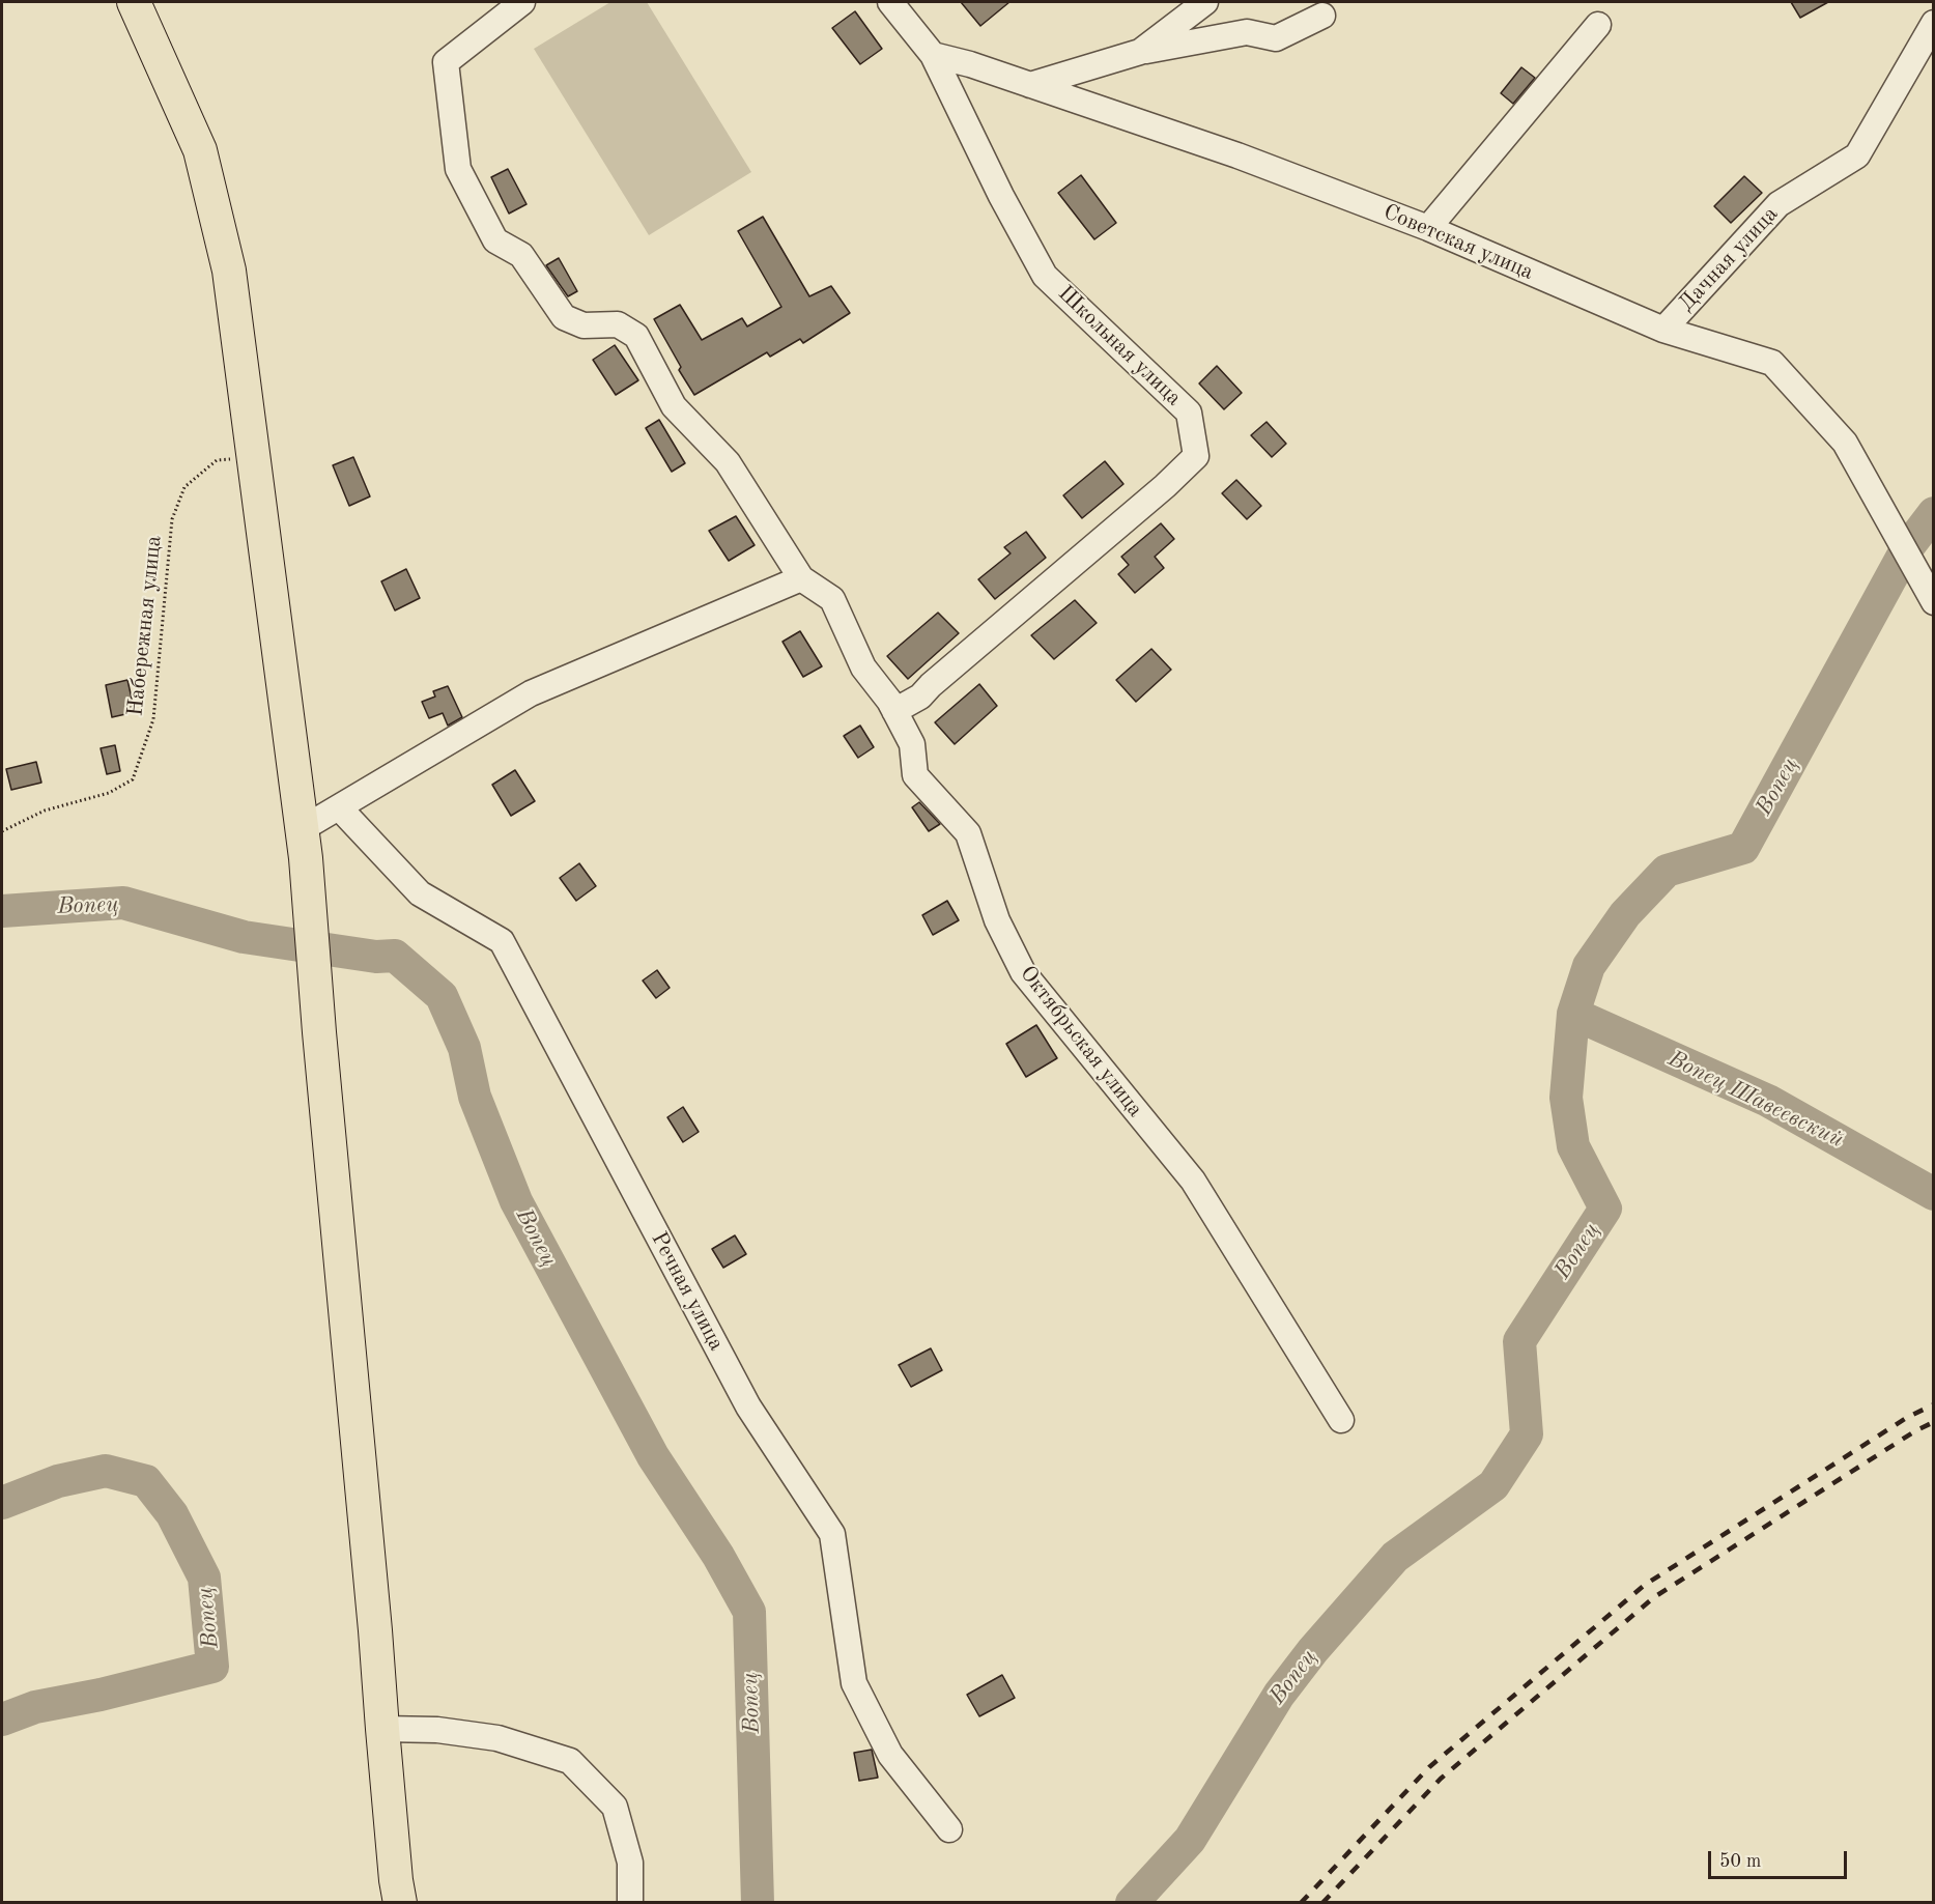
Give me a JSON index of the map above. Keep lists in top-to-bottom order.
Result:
{
  "streets": {
    "street": [
      "Советская улица",
      "Дачная улица",
      "Школьная улица",
      "Октябрьская улица",
      "Речная улица"
    ],
    "path": ["Набережная улица"]
  },
  "crossings": [
    ["Советская улица", "Дачная улица"],
    ["Советская улица", "Школьная улица"],
    ["Школьная улица", "Октябрьская улица"]
  ],
  "water": ["Вопец", "Вопец Шавеевский"],
  "scale_bar": "50 m"
}
